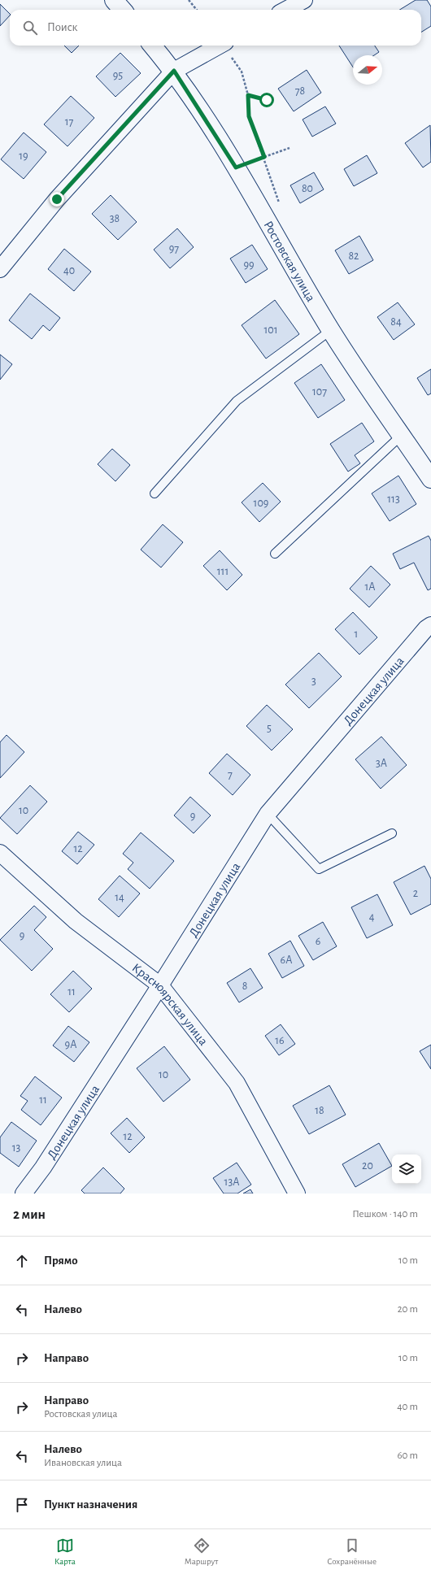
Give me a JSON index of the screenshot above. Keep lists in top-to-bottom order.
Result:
{
  "streets": {
    "street": ["Ростовская улица", "Донецкая улица", "Красноярская улица"]
  },
  "crossings": [
    ["Донецкая улица", "Красноярская улица"]
  ],
  "house_numbers": [
    "95",
    "78",
    "17",
    "19",
    "80",
    "38",
    "97",
    "82",
    "99",
    "40",
    "84",
    "101",
    "107",
    "113",
    "109",
    "111",
    "1А",
    "1",
    "3",
    "5",
    "3А",
    "7",
    "10",
    "9",
    "12",
    "2",
    "14",
    "4",
    "9",
    "6",
    "6А",
    "8",
    "11",
    "16",
    "9А",
    "10",
    "11",
    "18",
    "12",
    "13",
    "20",
    "13А"
  ],
  "north": "right",
  "page": {
    "search": "Поиск",
    "heading": ["2 мин", "Пешком · 140 m"],
    "list": [
      ["Прямо", "10 m"],
      ["Налево", "20 m"],
      ["Направо", "10 m"],
      ["Направо", "Ростовская улица", "40 m"],
      ["Налево", "Ивановская улица", "60 m"],
      "Пункт назначения"
    ],
    "nav": ["Карта", "Маршрут", "Сохранённые"]
  }
}
